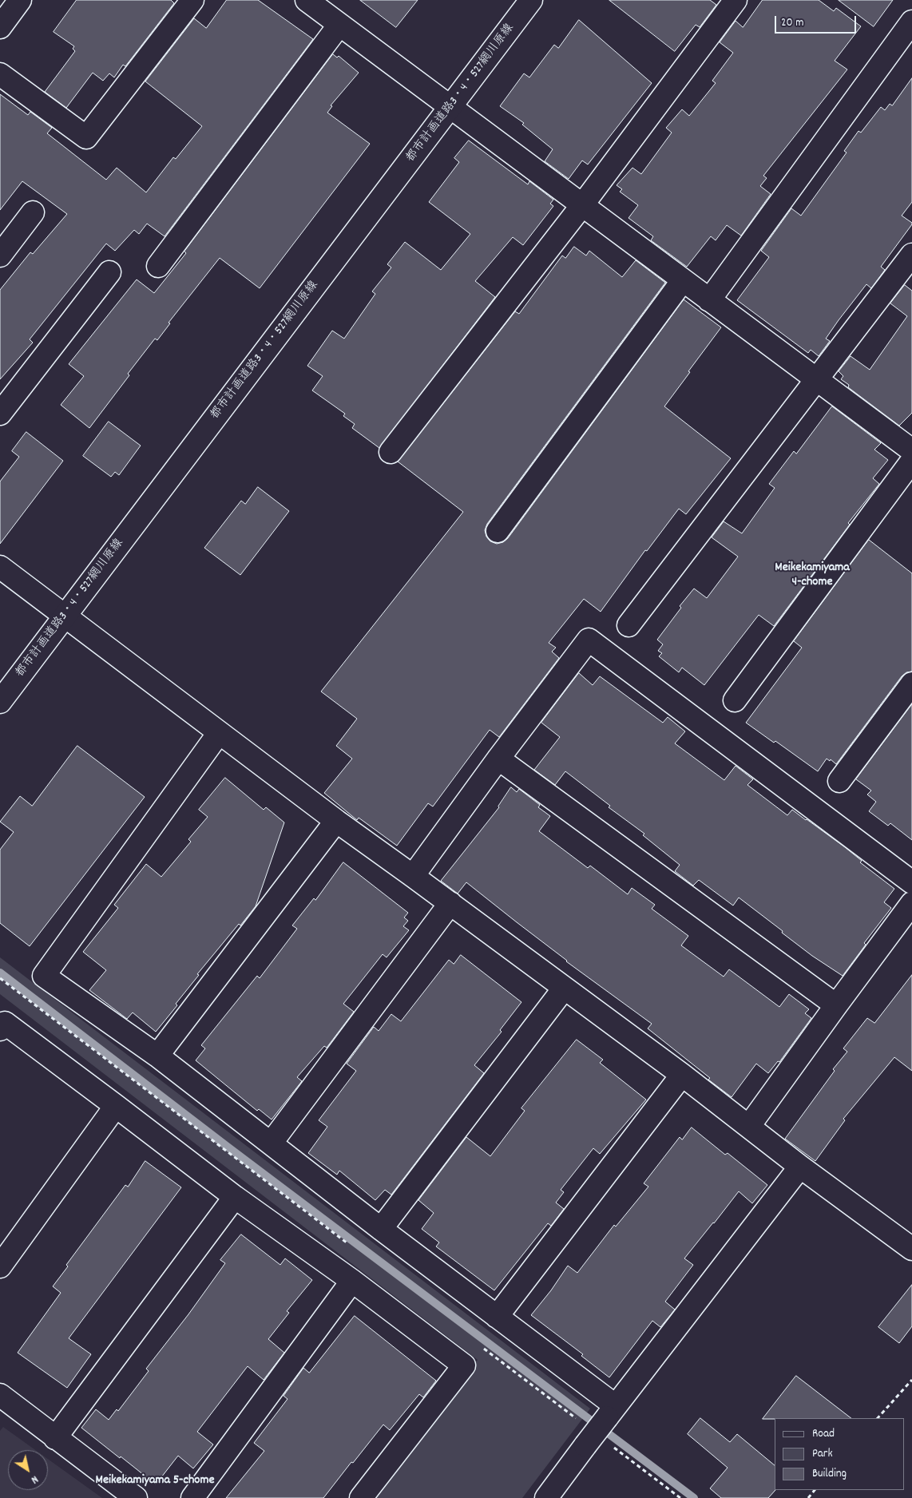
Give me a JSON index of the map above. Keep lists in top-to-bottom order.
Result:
{
  "streets": {
    "street": ["都市計画道路3・4・527網川原線"]
  },
  "districts": ["Meikekamiyama 4-chome", "Meikekamiyama 5-chome"],
  "legend": ["Road", "Park", "Building"],
  "scale_bar": "20 m",
  "north": "bottom right"
}
